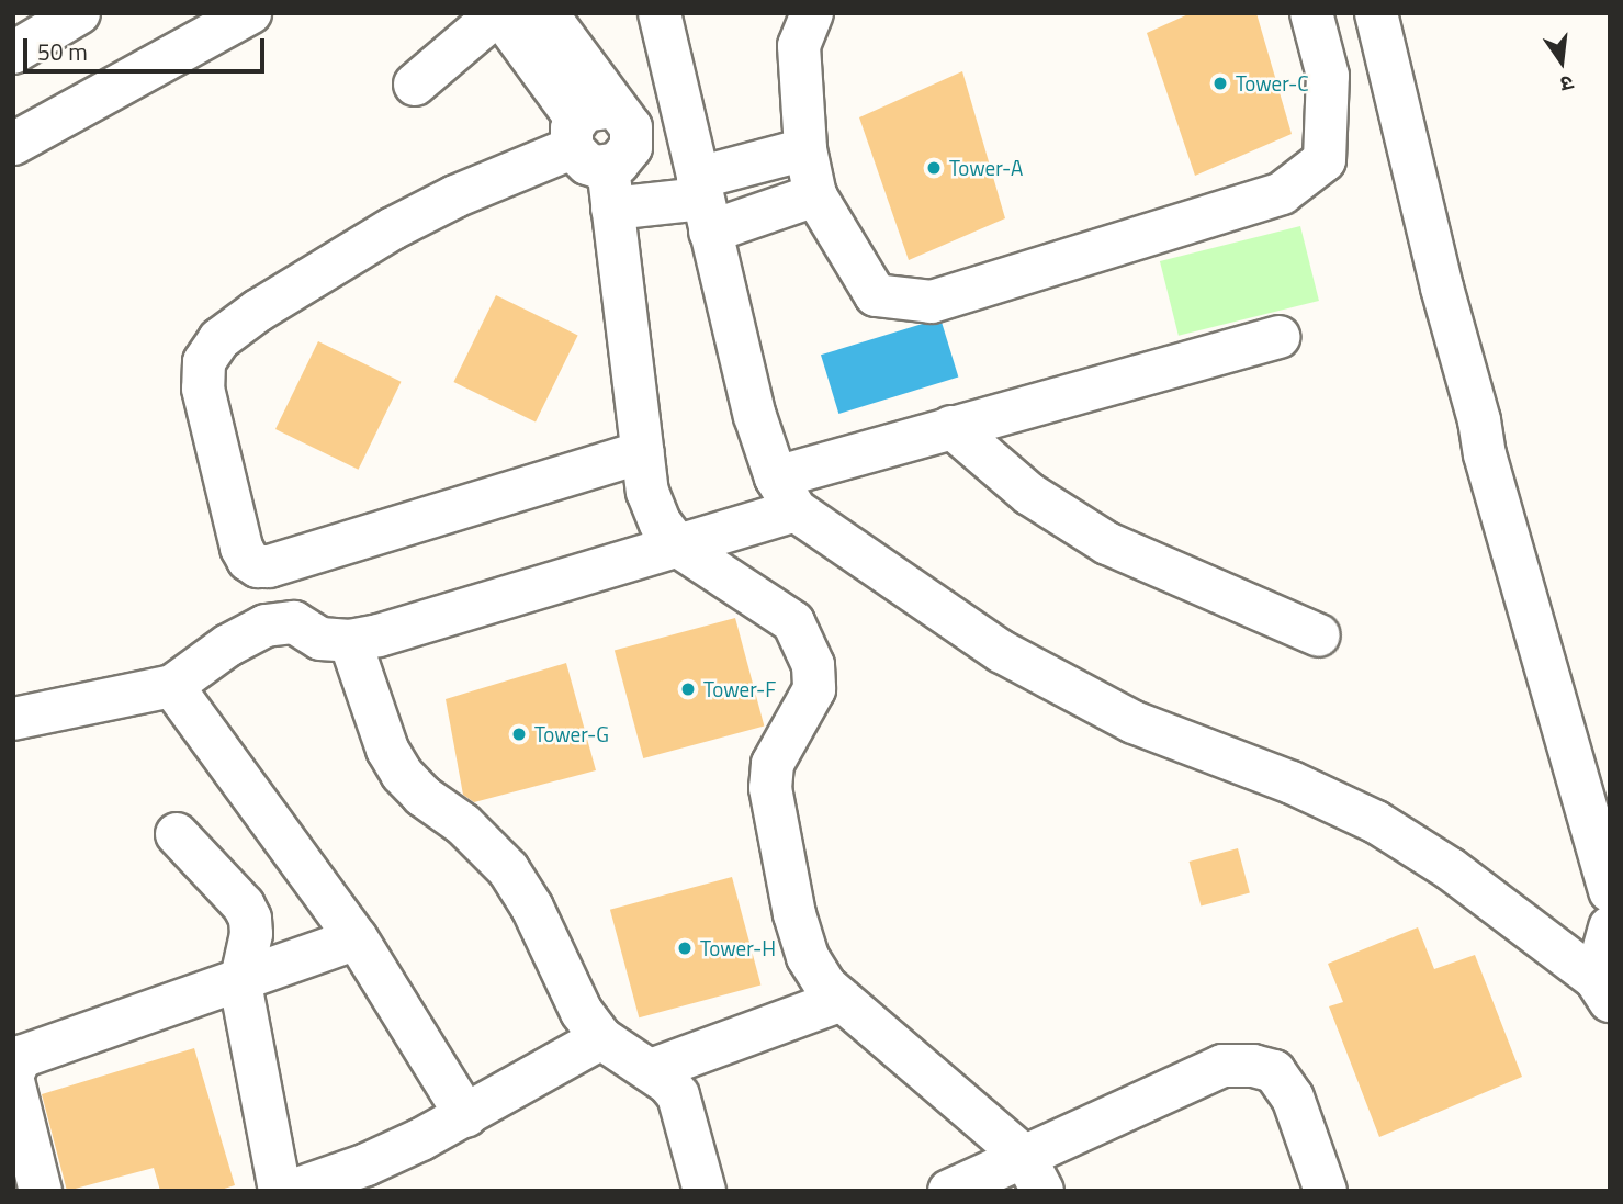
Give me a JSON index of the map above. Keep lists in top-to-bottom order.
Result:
{
  "places": [
    "Tower-C",
    "Tower-A",
    "Tower-F",
    "Tower-G",
    "Tower-H"
  ],
  "scale_bar": "50 m",
  "north": "bottom"
}
